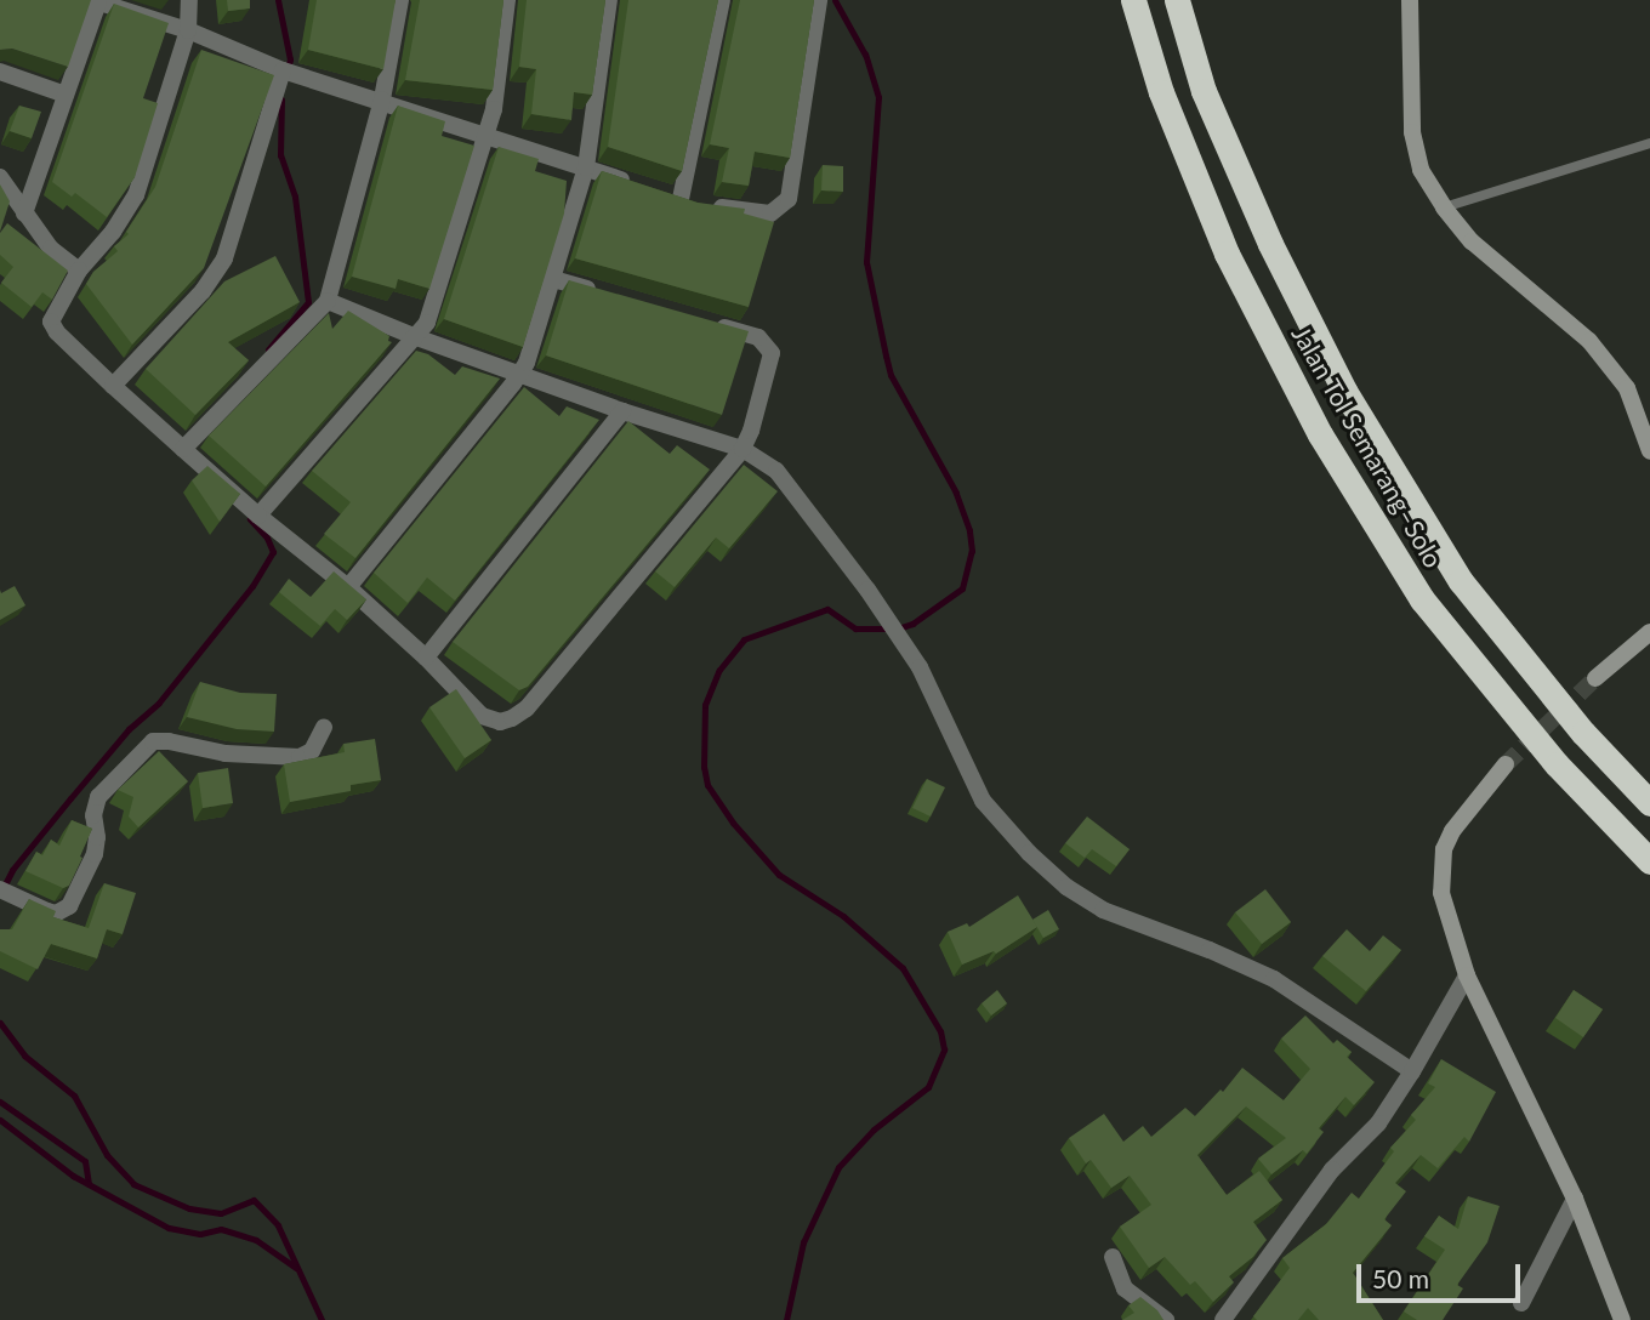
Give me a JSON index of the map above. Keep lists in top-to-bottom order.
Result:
{
  "streets": {
    "highway": ["Jalan Tol Semarang–Solo"]
  },
  "scale_bar": "50 m"
}
